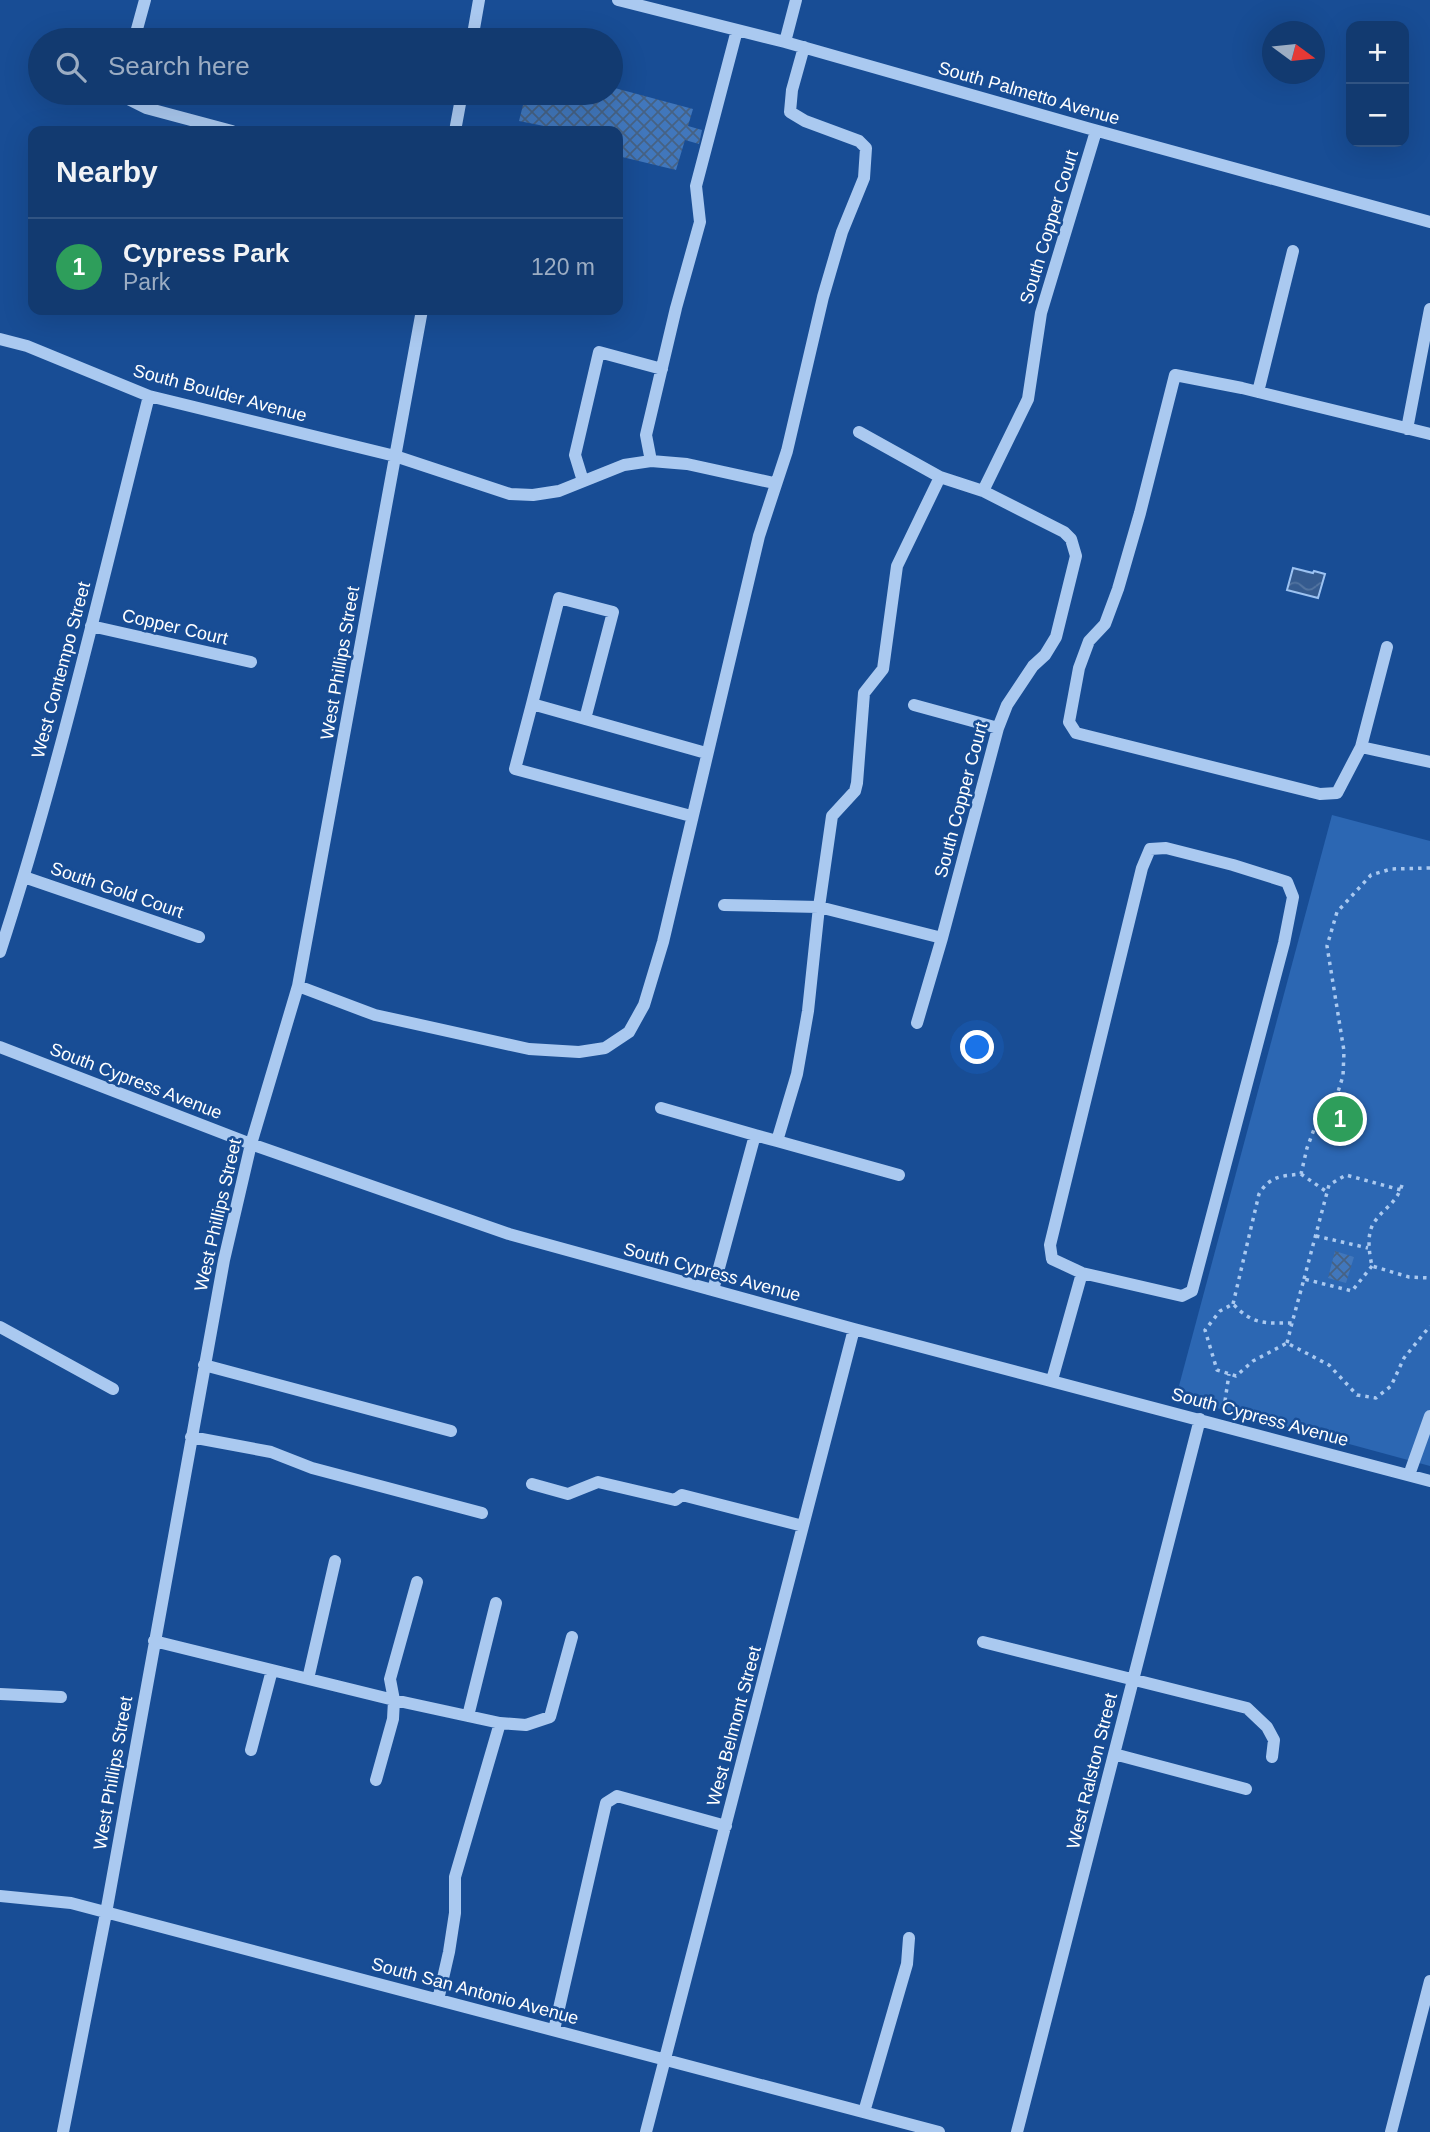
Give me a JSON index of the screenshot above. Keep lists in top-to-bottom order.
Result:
{
  "streets": {
    "street": [
      "South Palmetto Avenue",
      "South Copper Court",
      "South Boulder Avenue",
      "Copper Court",
      "West Phillips Street",
      "West Contempo Street",
      "South Gold Court",
      "South Cypress Avenue",
      "West Belmont Street",
      "West Ralston Street",
      "South San Antonio Avenue"
    ]
  },
  "crossings": [
    ["South Palmetto Avenue", "South Copper Court"],
    ["South Boulder Avenue", "West Phillips Street"],
    ["South Boulder Avenue", "West Contempo Street"],
    ["Copper Court", "West Contempo Street"],
    ["West Phillips Street", "South Cypress Avenue"],
    ["West Phillips Street", "South San Antonio Avenue"],
    ["West Contempo Street", "South Gold Court"],
    ["South Cypress Avenue", "West Belmont Street"],
    ["South Cypress Avenue", "West Ralston Street"],
    ["West Belmont Street", "South San Antonio Avenue"]
  ],
  "north": "right",
  "page": {
    "map_buttons": ["+", "−"],
    "search": "Search here",
    "heading": "Nearby",
    "list": [
      {
        "mark": "1",
        "name": "Cypress Park",
        "note": "Park",
        "value": "120 m"
      }
    ],
    "pins": "1"
  }
}
